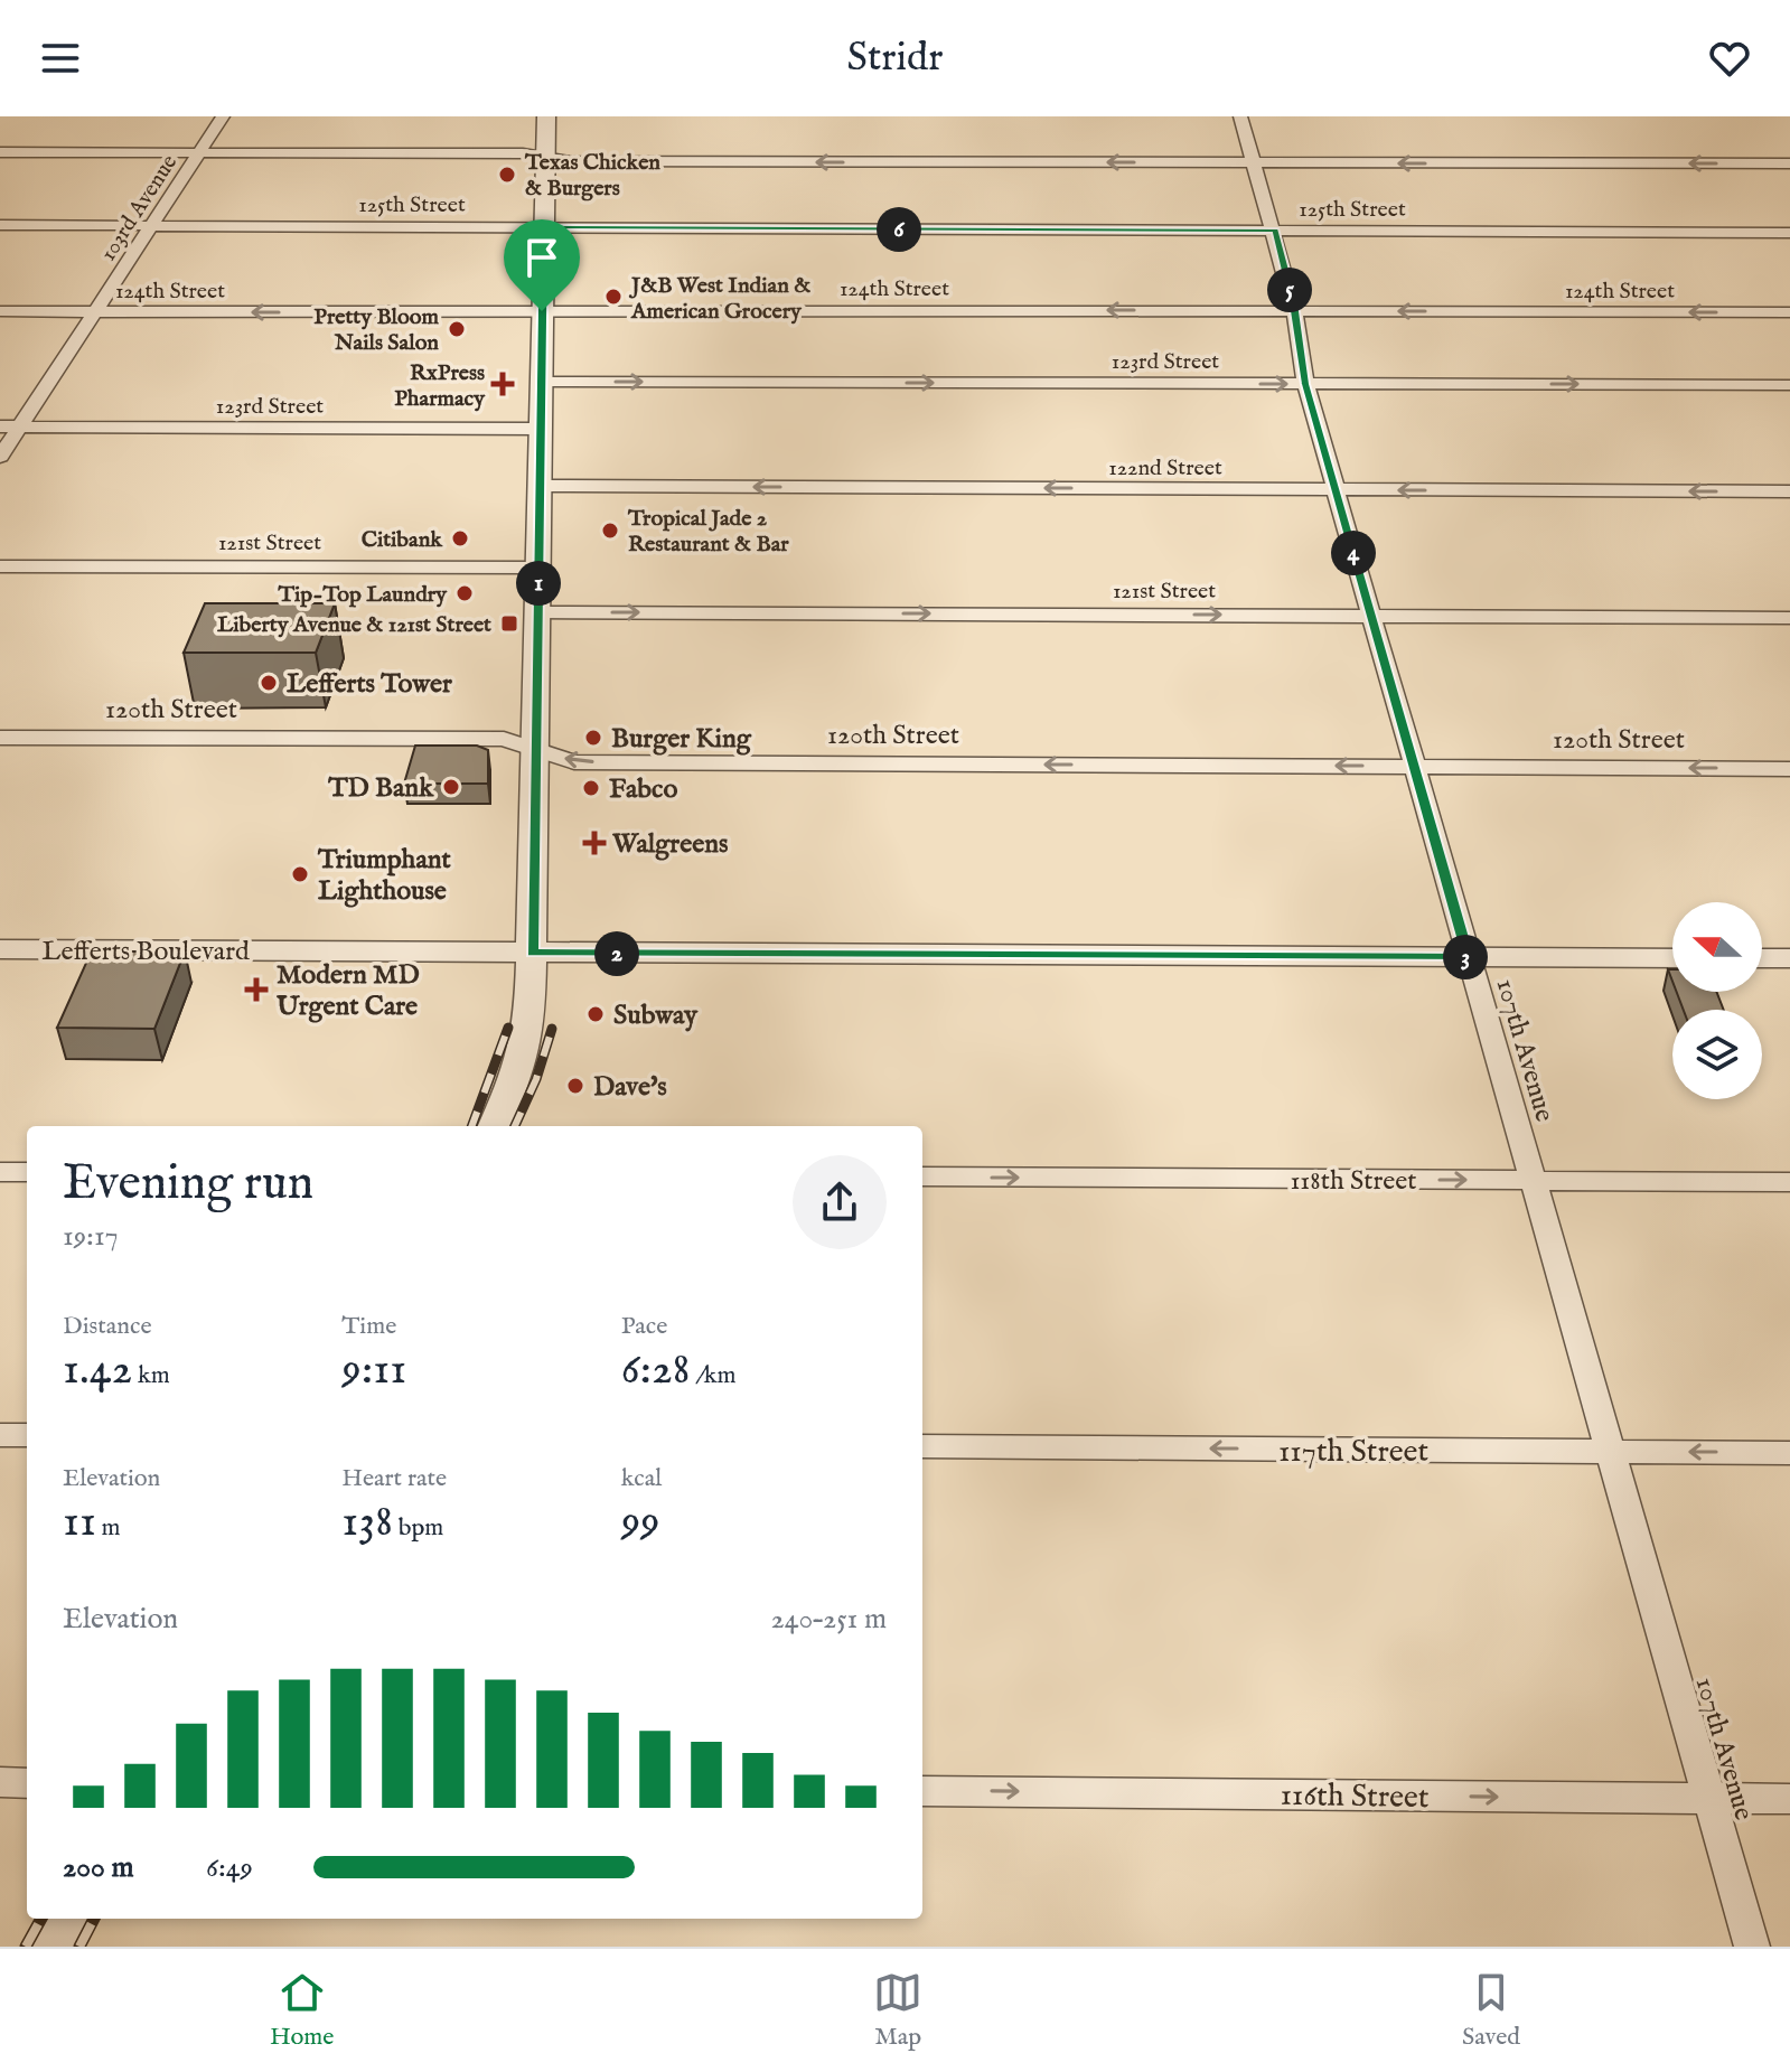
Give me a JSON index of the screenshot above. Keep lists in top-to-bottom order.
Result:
{
  "streets": {
    "street": [
      "125th Street",
      "103rd Avenue",
      "124th Street",
      "123rd Street",
      "122nd Street",
      "121st Street",
      "120th Street",
      "Lefferts Boulevard",
      "107th Avenue",
      "118th Street",
      "117th Street",
      "116th Street"
    ]
  },
  "crossings": [
    ["125th Street", "103rd Avenue"],
    ["125th Street", "107th Avenue"],
    ["103rd Avenue", "124th Street"],
    ["103rd Avenue", "123rd Street"],
    ["124th Street", "107th Avenue"],
    ["123rd Street", "107th Avenue"],
    ["122nd Street", "107th Avenue"],
    ["121st Street", "107th Avenue"],
    ["120th Street", "107th Avenue"],
    ["Lefferts Boulevard", "107th Avenue"],
    ["107th Avenue", "118th Street"],
    ["107th Avenue", "117th Street"],
    ["107th Avenue", "116th Street"]
  ],
  "one_way": [
    "122nd Street",
    "121st Street",
    "120th Street",
    "118th Street",
    "117th Street",
    "116th Street"
  ],
  "places": {
    "other": [
      "Texas Chicken & Burgers",
      "J&B West Indian & American Grocery",
      "Pretty Bloom Nails Salon",
      "Tropical Jade 2 Restaurant & Bar",
      "Citibank",
      "Tip-Top Laundry",
      "Lefferts Tower",
      "Burger King",
      "TD Bank",
      "Fabco",
      "Triumphant Lighthouse",
      "Subway",
      "Dave's"
    ],
    "health": ["RxPress Pharmacy", "Walgreens", "Modern MD Urgent Care"],
    "transit": ["Liberty Avenue & 121st Street"]
  },
  "north": "left",
  "page": {
    "header": "Stridr",
    "pins": [
      "6",
      "5",
      "4",
      "1",
      "2",
      "3"
    ],
    "heading": ["Evening run", "19:17"],
    "stats": [
      ["Distance", "1.42 km"],
      ["Time", "9:11"],
      ["Pace", "6:28 /km"],
      ["Elevation", "11 m"],
      ["Heart rate", "138 bpm"],
      ["kcal", "99"]
    ],
    "chart": ["Elevation", "240–251 m"],
    "list": [
      {
        "name": "200 m",
        "note": "6:49"
      }
    ],
    "tabs": ["Home", "Map", "Saved"]
  }
}
